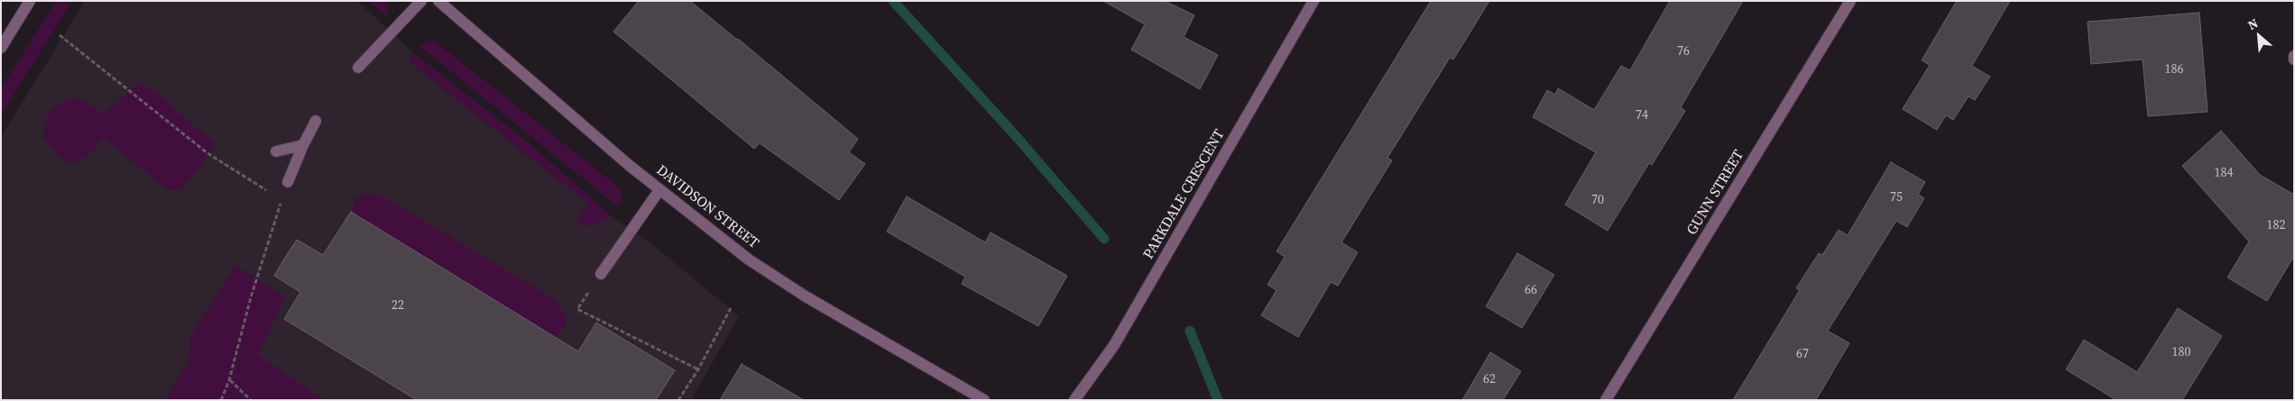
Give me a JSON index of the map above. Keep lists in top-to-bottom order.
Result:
{
  "streets": {
    "street": ["GUNN STREET", "PARKDALE CRESCENT", "DAVIDSON STREET"]
  },
  "house_numbers": [
    "76",
    "186",
    "74",
    "184",
    "75",
    "70",
    "182",
    "66",
    "22",
    "180",
    "67",
    "62"
  ],
  "north": "top left"
}
